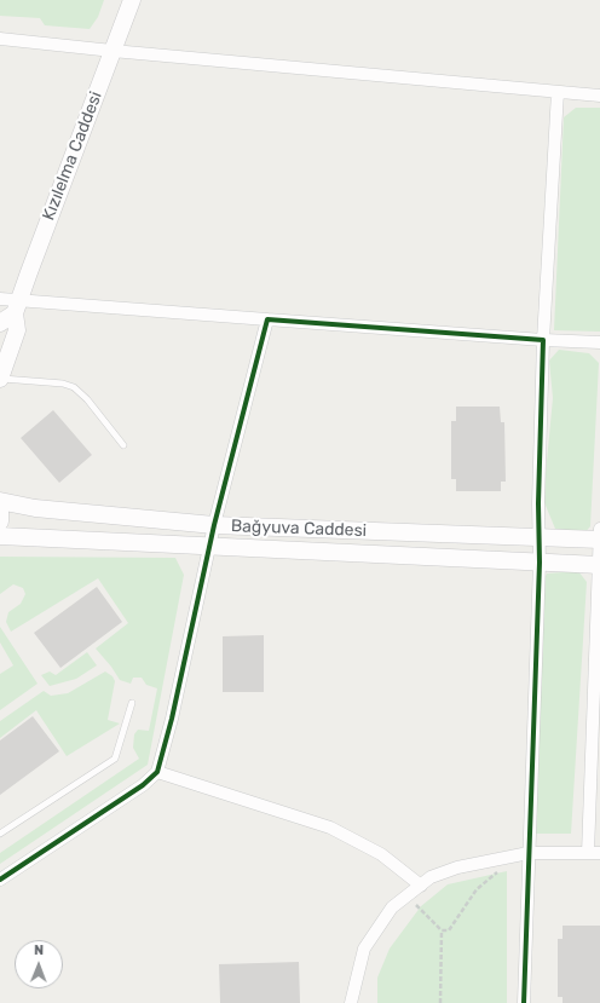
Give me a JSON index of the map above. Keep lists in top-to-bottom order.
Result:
{
  "streets": {
    "street": ["Kızılelma Caddesi", "Bağyuva Caddesi"]
  },
  "north": "top"
}
